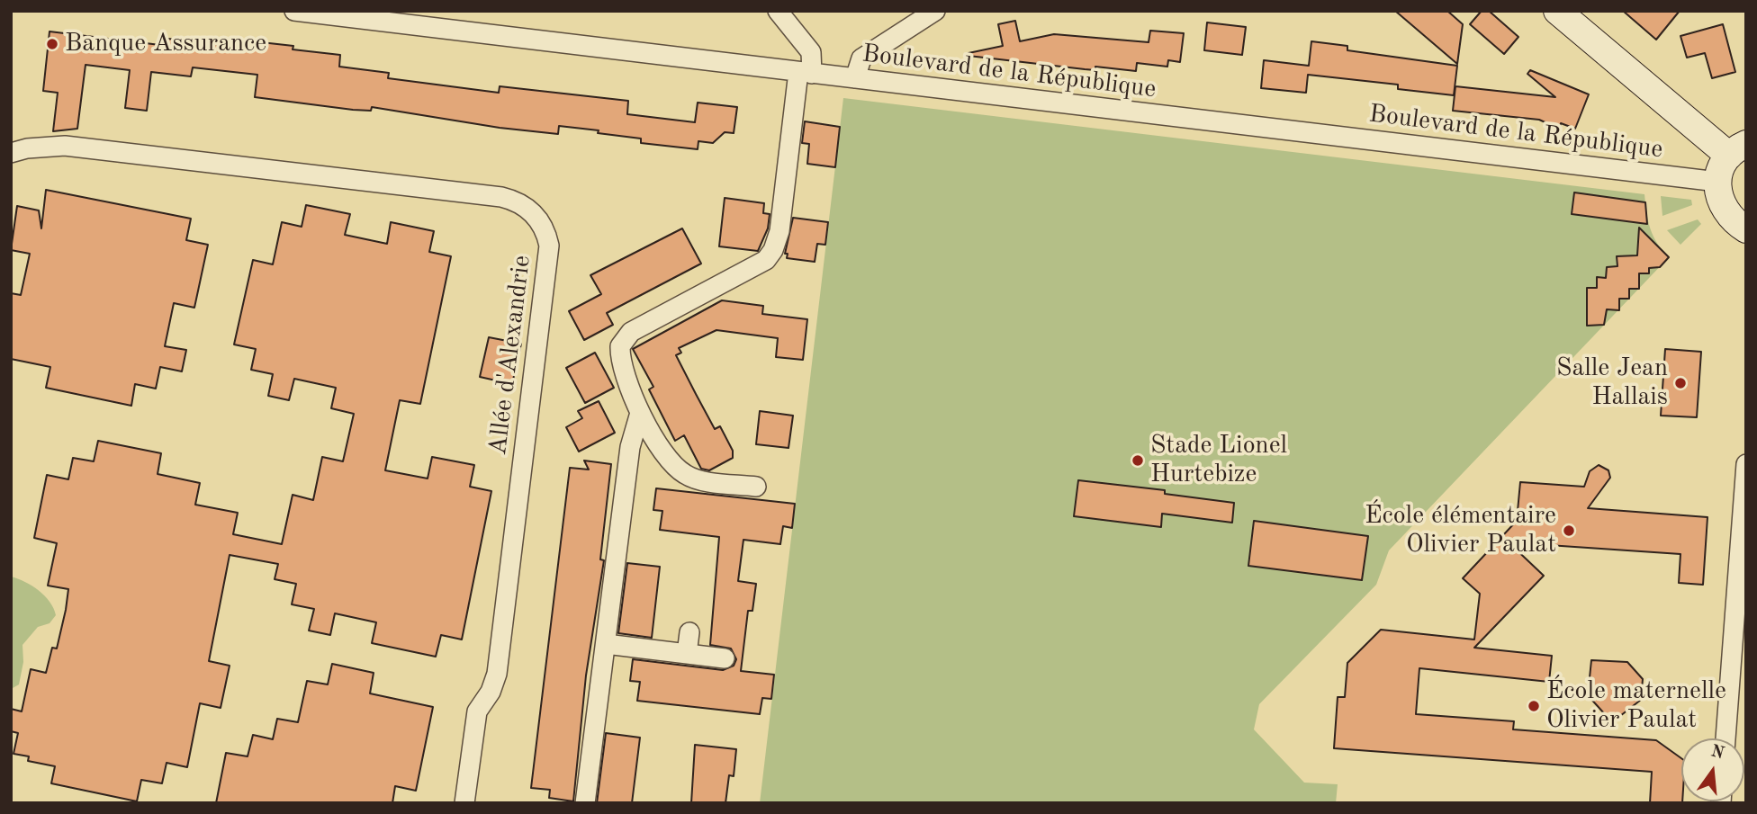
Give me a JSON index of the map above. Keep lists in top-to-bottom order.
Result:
{
  "streets": {
    "street": ["Boulevard de la République", "Allée d'Alexandrie"]
  },
  "places": [
    "Banque Assurance",
    "Salle Jean Hallais",
    "Stade Lionel Hurtebize",
    "École élémentaire Olivier Paulat",
    "École maternelle Olivier Paulat"
  ],
  "north": "top"
}
